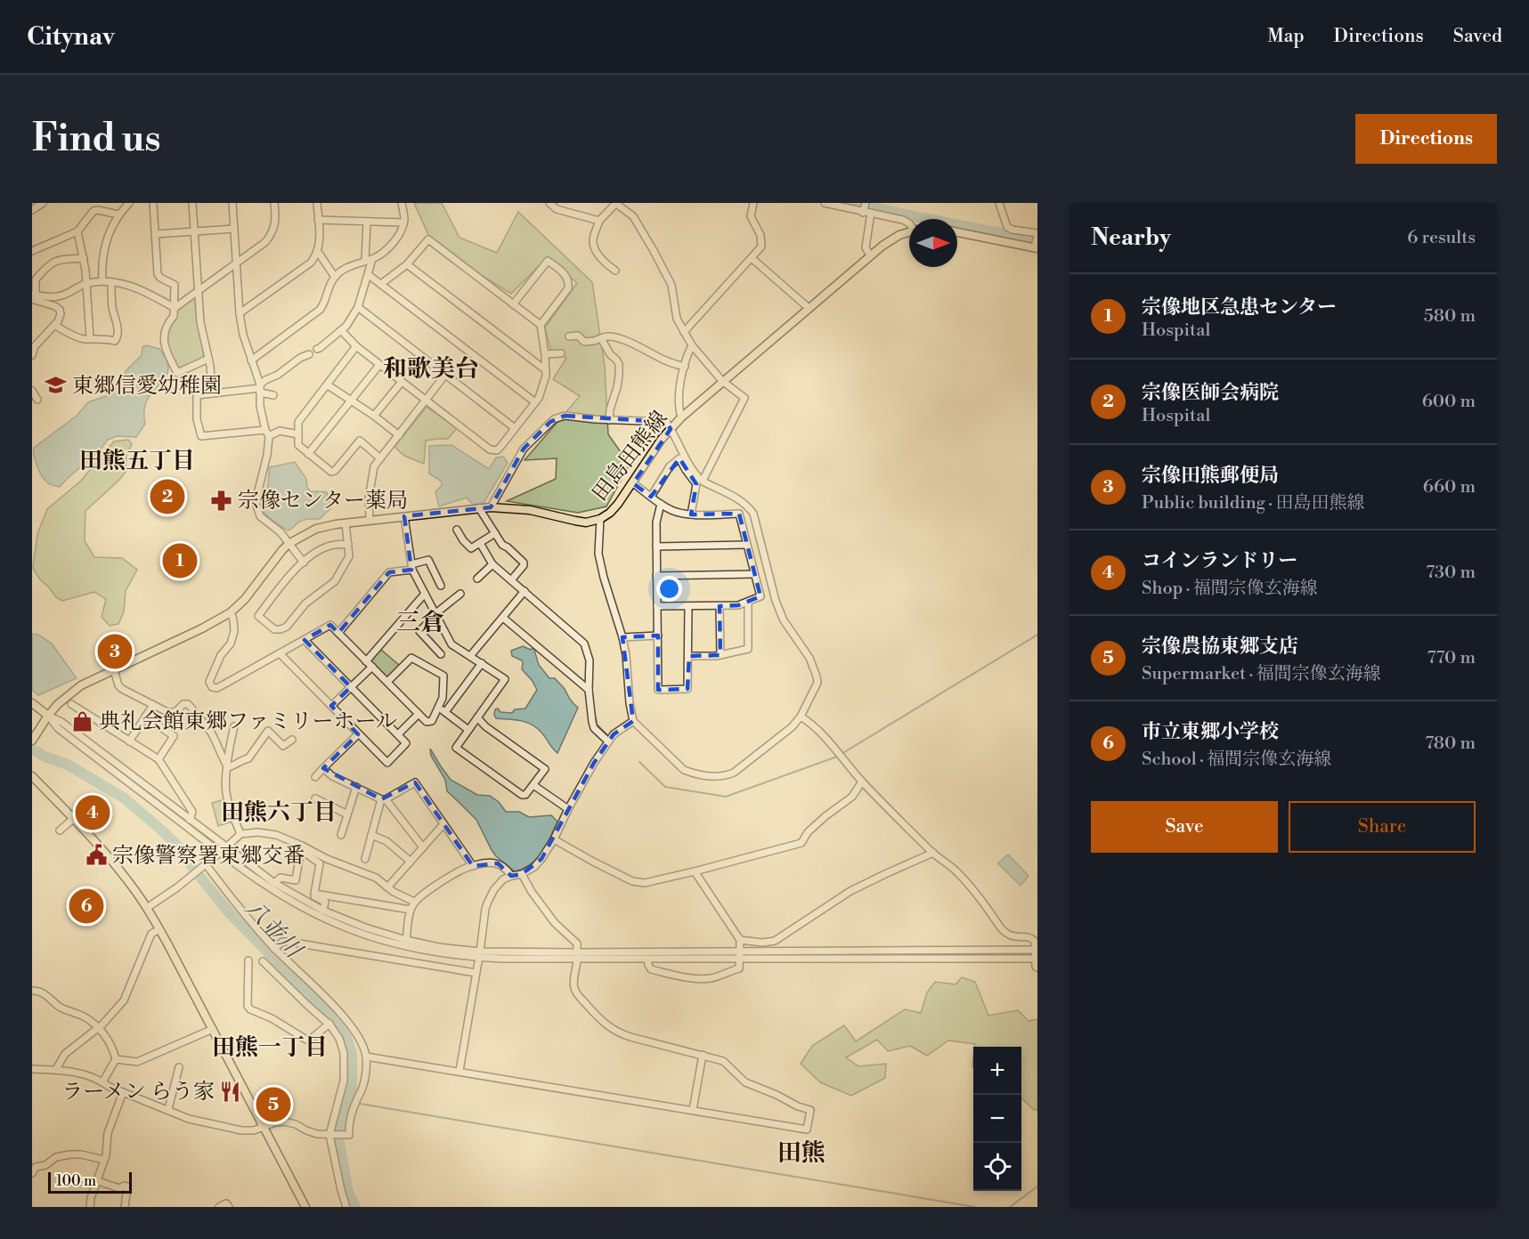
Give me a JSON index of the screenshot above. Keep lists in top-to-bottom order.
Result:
{
  "streets": {
    "main road": ["田島田熊線"]
  },
  "districts": [
    "和歌美台",
    "田熊五丁目",
    "三倉",
    "田熊六丁目",
    "田熊一丁目",
    "田熊"
  ],
  "water": ["八並川"],
  "places": {
    "school or university": ["東郷信愛幼稚園"],
    "pharmacy": ["宗像センター薬局"],
    "shop": ["典礼会館東郷ファミリーホール"],
    "public building": ["宗像警察署東郷交番"],
    "restaurant": ["ラーメン らう家"]
  },
  "scale_bar": "100 m",
  "north": "right",
  "page": {
    "header": "Citynav",
    "nav": ["Map", "Directions", "Saved"],
    "buttons": [
      "Directions",
      ["Save", "Share"]
    ],
    "title": "Find us",
    "heading": ["Nearby", "6 results"],
    "list": [
      {
        "mark": "1",
        "name": "宗像地区急患センター",
        "note": "Hospital",
        "value": "580 m"
      },
      {
        "mark": "2",
        "name": "宗像医師会病院",
        "note": "Hospital",
        "value": "600 m"
      },
      {
        "mark": "3",
        "name": "宗像田熊郵便局",
        "note": "Public building · 田島田熊線",
        "value": "660 m"
      },
      {
        "mark": "4",
        "name": "コインランドリー",
        "note": "Shop · 福間宗像玄海線",
        "value": "730 m"
      },
      {
        "mark": "5",
        "name": "宗像農協東郷支店",
        "note": "Supermarket · 福間宗像玄海線",
        "value": "770 m"
      },
      {
        "mark": "6",
        "name": "市立東郷小学校",
        "note": "School · 福間宗像玄海線",
        "value": "780 m"
      }
    ],
    "pins": [
      "2",
      "1",
      "3",
      "4",
      "6",
      "5"
    ],
    "map_buttons": ["+", "−"],
    "scale": "100 m"
  }
}
